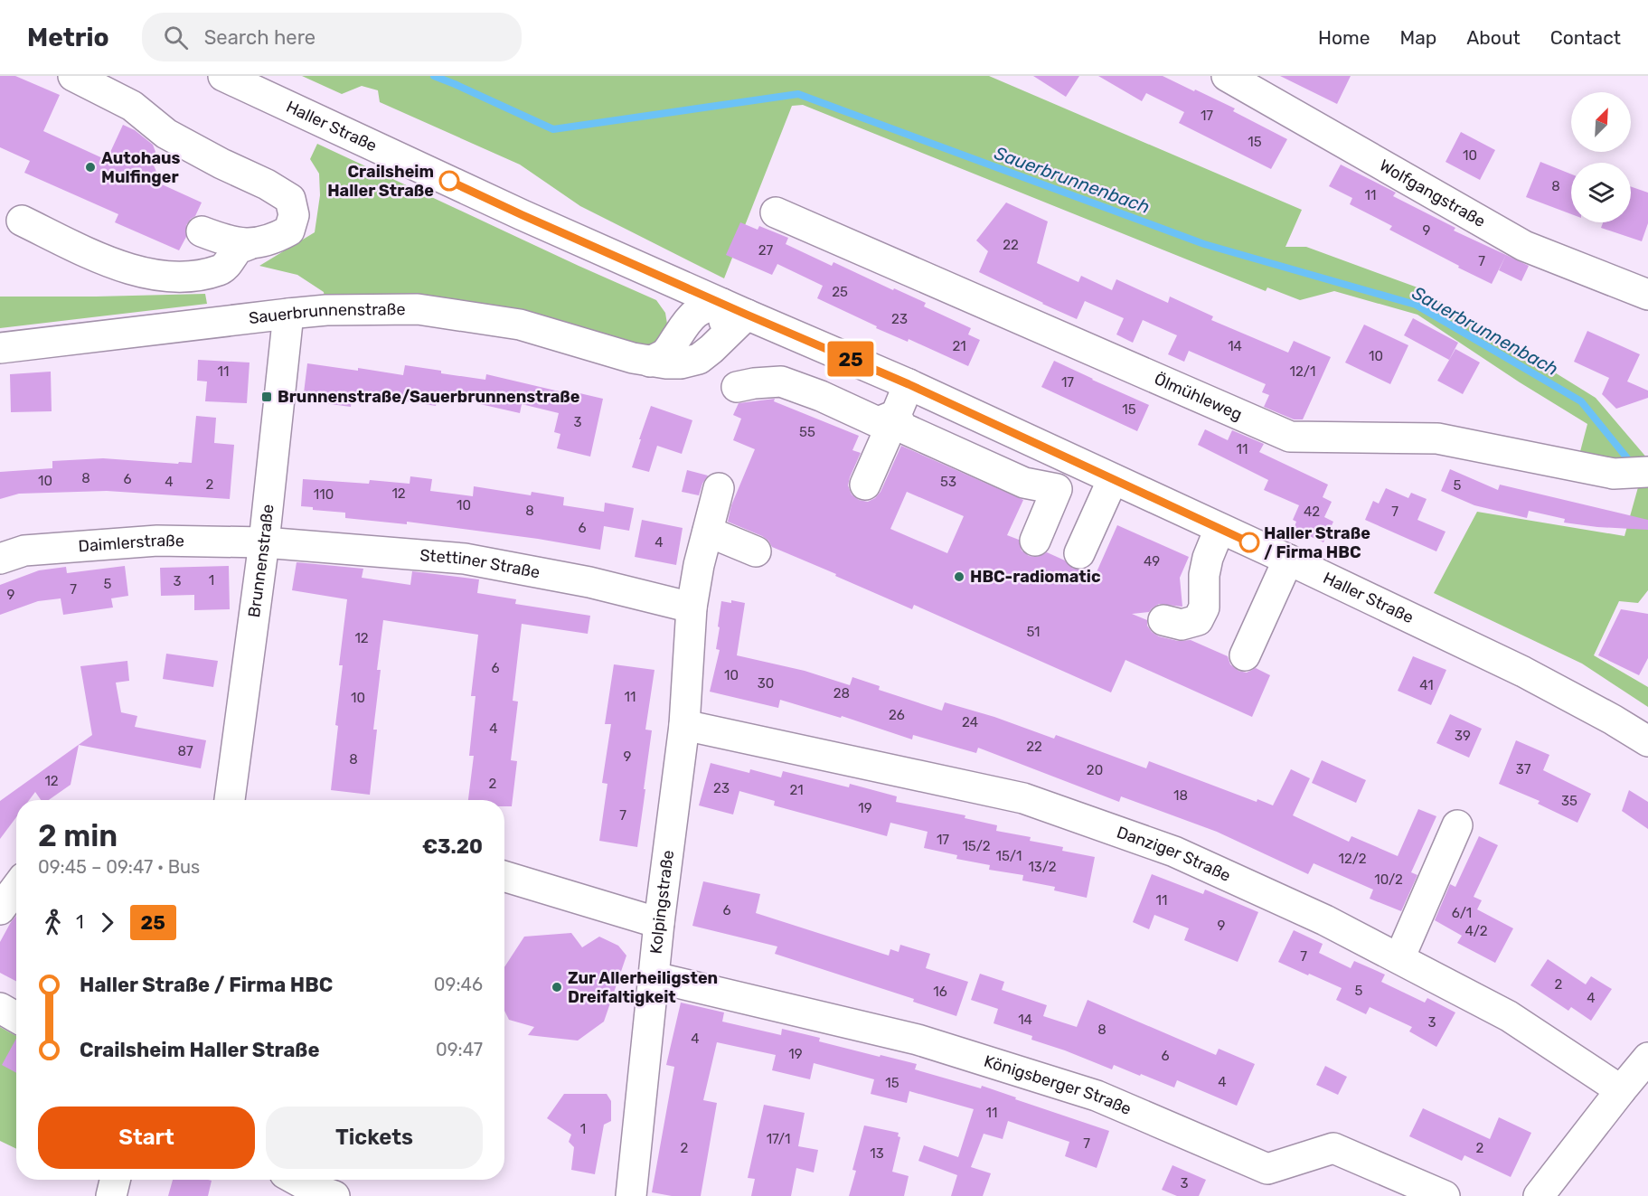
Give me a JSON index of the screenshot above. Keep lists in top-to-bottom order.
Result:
{
  "streets": {
    "street": [
      "Haller Straße",
      "Wolfgangstraße",
      "Sauerbrunnenstraße",
      "Ölmühleweg",
      "Daimlerstraße",
      "Brunnenstraße",
      "Stettiner Straße",
      "Danziger Straße",
      "Kolpingstraße",
      "Königsberger Straße"
    ]
  },
  "crossings": [
    ["Haller Straße", "Sauerbrunnenstraße"],
    ["Sauerbrunnenstraße", "Brunnenstraße"],
    ["Daimlerstraße", "Brunnenstraße"],
    ["Daimlerstraße", "Stettiner Straße"],
    ["Brunnenstraße", "Stettiner Straße"],
    ["Stettiner Straße", "Kolpingstraße"],
    ["Danziger Straße", "Kolpingstraße"],
    ["Kolpingstraße", "Königsberger Straße"]
  ],
  "water": ["Sauerbrunnenbach"],
  "places": {
    "other": [
      "Autohaus Mulfinger",
      "Crailsheim Haller Straße",
      "Haller Straße / Firma HBC",
      "HBC-radiomatic",
      "Zur Allerheiligsten Dreifaltigkeit"
    ],
    "transit": ["Brunnenstraße/Sauerbrunnenstraße"]
  },
  "lines": ["bus line 25"],
  "house_numbers": [
    "17",
    "15",
    "10",
    "8",
    "11",
    "9",
    "22",
    "27",
    "7",
    "25",
    "23",
    "21",
    "14",
    "10",
    "11",
    "12/1",
    "17",
    "15",
    "3",
    "55",
    "11",
    "8",
    "6",
    "10",
    "4",
    "53",
    "2",
    "5",
    "12",
    "110",
    "10",
    "8",
    "42",
    "7",
    "6",
    "4",
    "49",
    "1",
    "3",
    "5",
    "7",
    "9",
    "51",
    "12",
    "6",
    "10",
    "30",
    "41",
    "28",
    "11",
    "10",
    "26",
    "24",
    "4",
    "39",
    "22",
    "87",
    "9",
    "8",
    "37",
    "20",
    "12",
    "2",
    "23",
    "21",
    "18",
    "35",
    "19",
    "7",
    "17",
    "15/2",
    "15/1",
    "12/2",
    "13/2",
    "10/2",
    "11",
    "6",
    "6/1",
    "9",
    "4/2",
    "7",
    "2",
    "5",
    "16",
    "4",
    "14",
    "3",
    "8",
    "4",
    "19",
    "6",
    "4",
    "15",
    "11",
    "1",
    "17/1",
    "7",
    "2",
    "2",
    "13",
    "3"
  ],
  "north": "top right",
  "page": {
    "header": "Metrio",
    "search": "Search here",
    "nav": [
      "Home",
      "Map",
      "About",
      "Contact"
    ],
    "on_map": "25",
    "heading": ["2 min", "09:45 – 09:47 · Bus", "€3.20"],
    "legs": ["1", "25"],
    "list": [
      {
        "name": "Haller Straße / Firma HBC",
        "value": "09:46"
      },
      {
        "name": "Crailsheim Haller Straße",
        "value": "09:47"
      }
    ],
    "buttons": ["Start", "Tickets"]
  }
}
